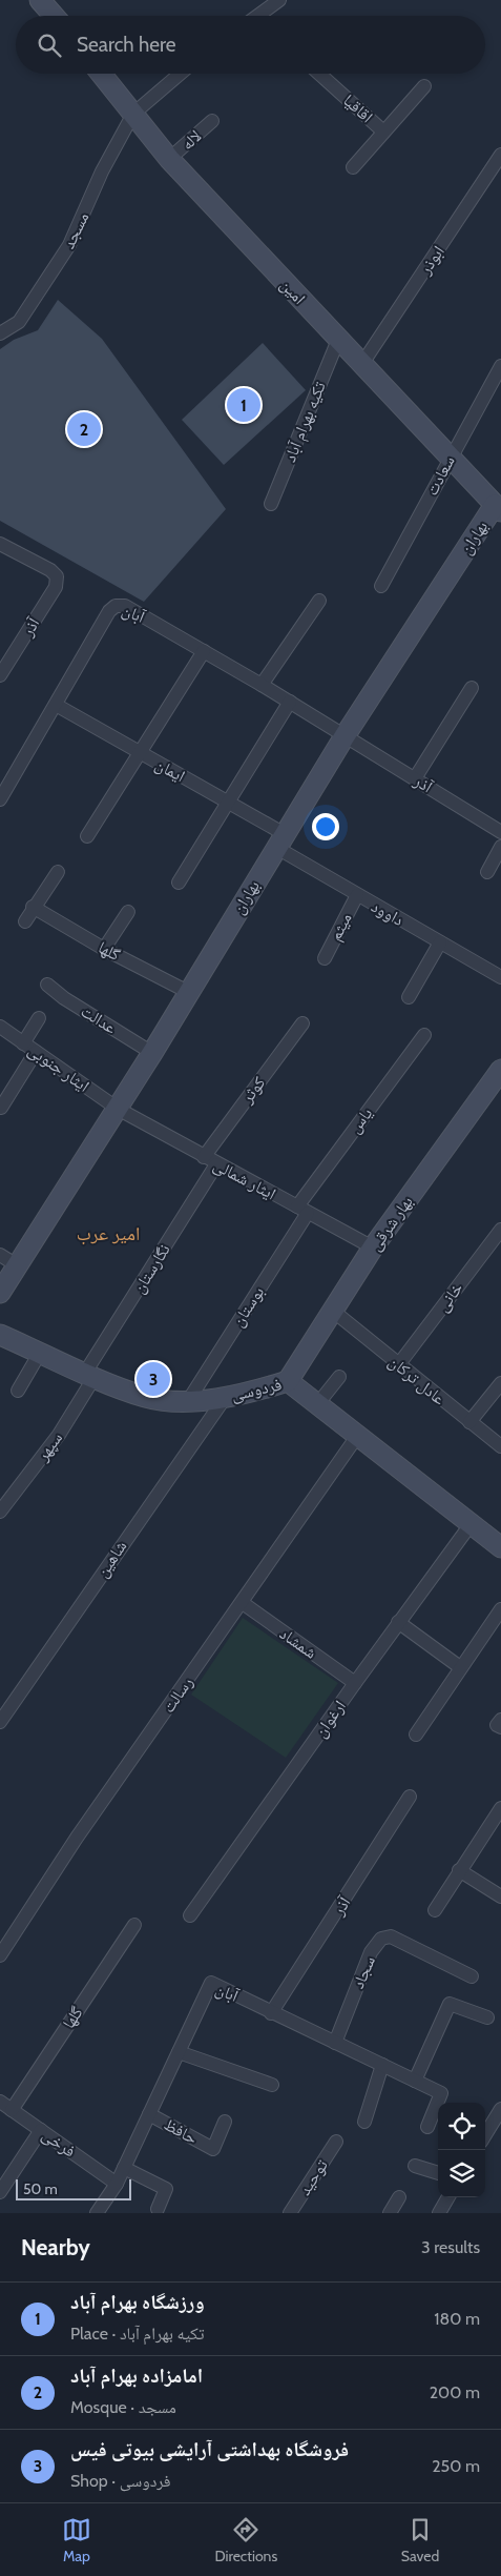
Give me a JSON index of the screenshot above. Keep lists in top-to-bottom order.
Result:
{
  "streets": {
    "street": [
      "اقاقیا",
      "لاله",
      "مسجد",
      "ابوذر",
      "امین",
      "تکیه بهرام آباد",
      "سعادت",
      "بهاران",
      "آبان",
      "آذر",
      "ایمان",
      "داوود",
      "میثم",
      "گلها",
      "عدالت",
      "ایثار جنوبی",
      "کوثر",
      "یاس",
      "ایثار شمالی",
      "بهار شرقی",
      "نگارستان",
      "خانی",
      "بوستان",
      "عادل ترکان",
      "فردوسی",
      "سپهر",
      "شاهین",
      "شمشاد",
      "رسالت",
      "ارغوان",
      "سجاد",
      "حافظ",
      "فرخی",
      "توحید"
    ]
  },
  "crossings": [
    ["لاله", "امین"],
    ["مسجد", "امین"],
    ["ابوذر", "امین"],
    ["امین", "تکیه بهرام آباد"],
    ["امین", "سعادت"],
    ["امین", "بهاران"],
    ["بهاران", "آبان"],
    ["بهاران", "آذر"],
    ["بهاران", "ایمان"],
    ["بهاران", "داوود"],
    ["بهاران", "گلها"],
    ["بهاران", "عدالت"],
    ["بهاران", "ایثار جنوبی"],
    ["بهاران", "ایثار شمالی"],
    ["آبان", "آذر"],
    ["آبان", "ایمان"],
    ["آبان", "سجاد"],
    ["آبان", "حافظ"],
    ["آبان", "فرخی"],
    ["ایمان", "داوود"],
    ["داوود", "میثم"],
    ["گلها", "فرخی"],
    ["ایثار جنوبی", "ایثار شمالی"],
    ["کوثر", "ایثار شمالی"],
    ["یاس", "ایثار شمالی"],
    ["یاس", "بوستان"],
    ["ایثار شمالی", "بهار شرقی"],
    ["ایثار شمالی", "نگارستان"],
    ["ایثار شمالی", "بوستان"],
    ["بهار شرقی", "عادل ترکان"],
    ["بهار شرقی", "فردوسی"],
    ["نگارستان", "فردوسی"],
    ["نگارستان", "سپهر"],
    ["خانی", "عادل ترکان"],
    ["بوستان", "فردوسی"],
    ["فردوسی", "سپهر"],
    ["فردوسی", "شاهین"],
    ["فردوسی", "رسالت"],
    ["فردوسی", "ارغوان"],
    ["شمشاد", "رسالت"],
    ["شمشاد", "ارغوان"]
  ],
  "districts": ["امیر عرب"],
  "scale_bar": "50 m",
  "page": {
    "search": "Search here",
    "pins": ["1", "2", "3"],
    "scale": "50 m",
    "heading": ["Nearby", "3 results"],
    "list": [
      {
        "mark": "1",
        "name": "ورزشگاه بهرام آباد",
        "note": "Place · تکیه بهرام آباد",
        "value": "180 m"
      },
      {
        "mark": "2",
        "name": "امامزاده بهرام آباد",
        "note": "Mosque · مسجد",
        "value": "200 m"
      },
      {
        "mark": "3",
        "name": "فروشگاه بهداشتی آرایشی بیوتی فیس",
        "note": "Shop · فردوسی",
        "value": "250 m"
      }
    ],
    "nav": ["Map", "Directions", "Saved"]
  }
}
